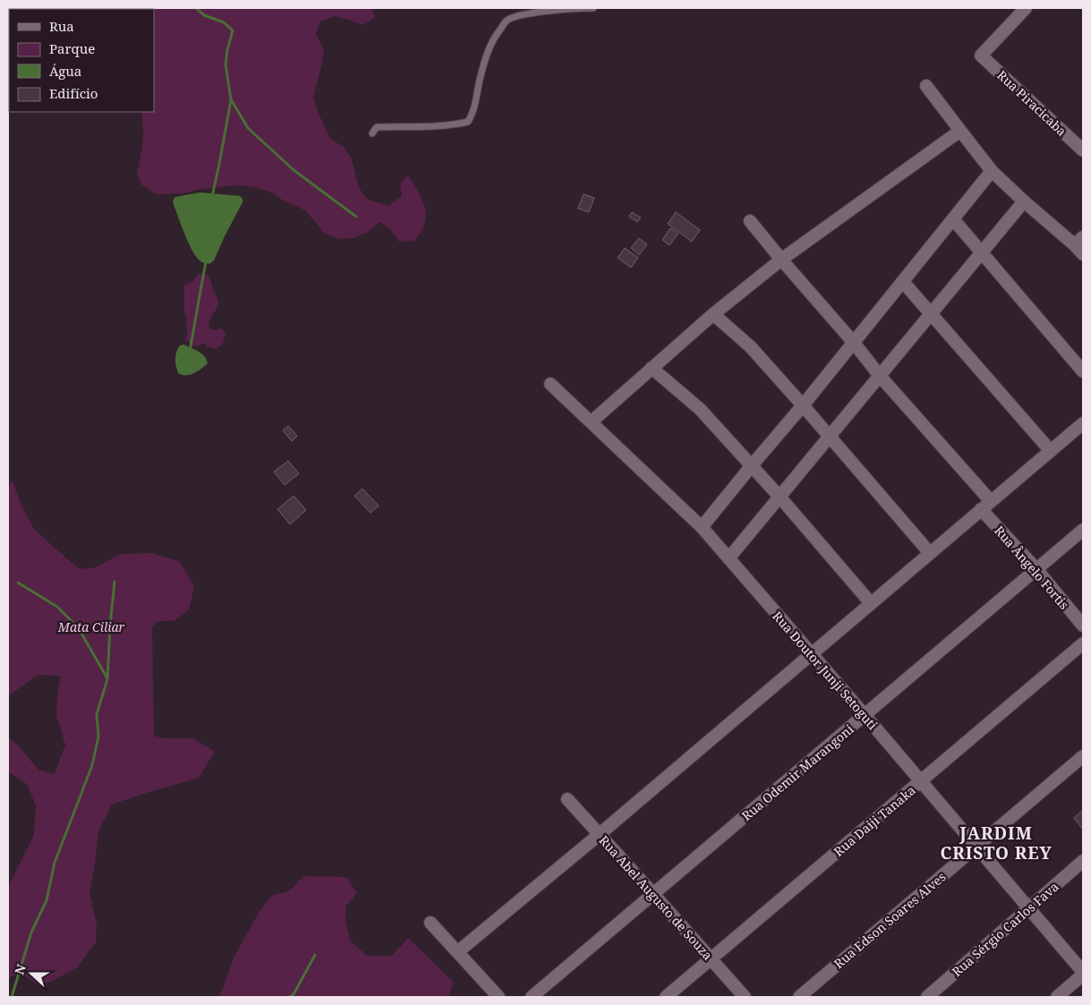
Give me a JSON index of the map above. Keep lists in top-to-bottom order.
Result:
{
  "streets": {
    "street": [
      "Rua Piracicaba",
      "Rua Ângelo Fortis",
      "Rua Doutor Junji Setoguti",
      "Rua Odemir Marangoni",
      "Rua Daiji Tanaka",
      "Rua Abel Augusto de Souza",
      "Rua Edson Soares Alves",
      "Rua Sérgio Carlos Fava"
    ]
  },
  "crossings": [
    ["Rua Ângelo Fortis", "Rua Odemir Marangoni"],
    ["Rua Doutor Junji Setoguti", "Rua Odemir Marangoni"],
    ["Rua Doutor Junji Setoguti", "Rua Daiji Tanaka"],
    ["Rua Doutor Junji Setoguti", "Rua Edson Soares Alves"],
    ["Rua Doutor Junji Setoguti", "Rua Sérgio Carlos Fava"],
    ["Rua Odemir Marangoni", "Rua Abel Augusto de Souza"],
    ["Rua Daiji Tanaka", "Rua Abel Augusto de Souza"]
  ],
  "districts": ["JARDIM CRISTO REY"],
  "parks": ["Mata Ciliar"],
  "legend": [
    "Rua",
    "Parque",
    "Água",
    "Edifício"
  ],
  "north": "left"
}
